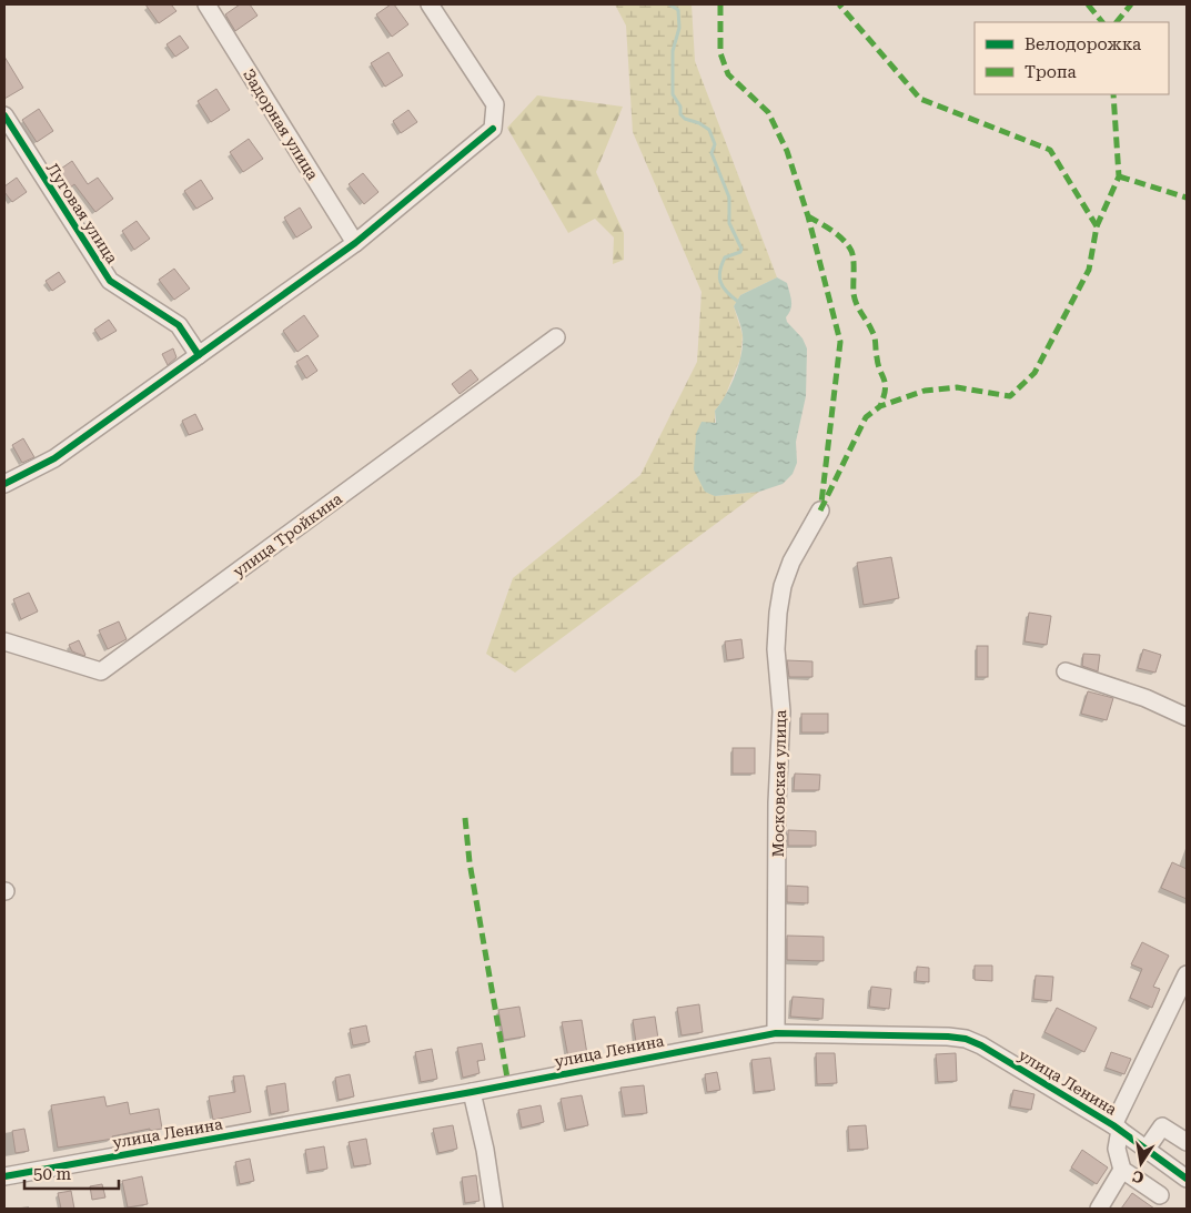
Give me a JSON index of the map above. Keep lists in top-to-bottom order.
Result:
{
  "streets": {
    "street": [
      "Задорная улица",
      "Луговая улица",
      "улица Тройкина",
      "Московская улица",
      "улица Ленина"
    ]
  },
  "crossings": [
    ["Московская улица", "улица Ленина"]
  ],
  "legend": ["Велодорожка", "Тропа"],
  "scale_bar": "50 m",
  "north": "bottom"
}
